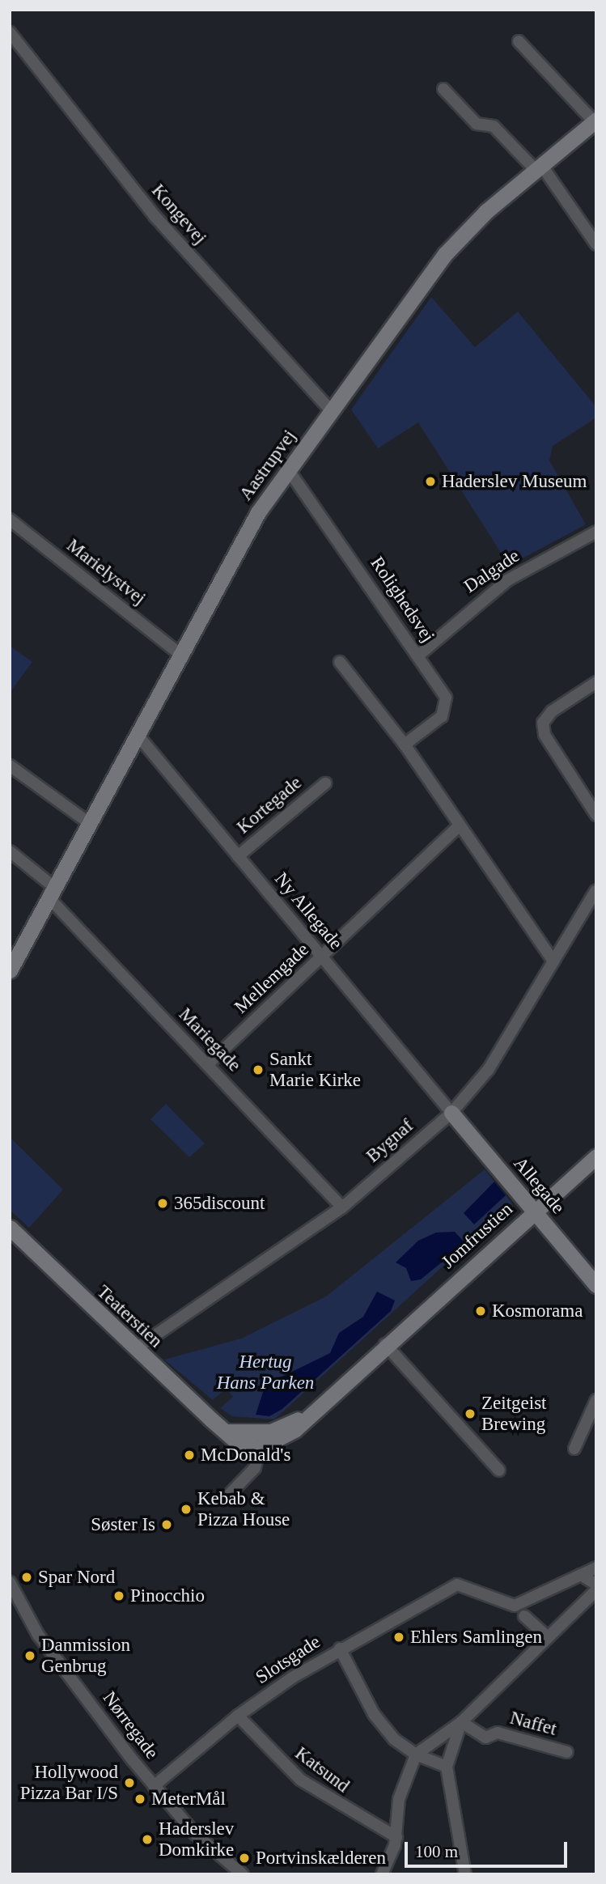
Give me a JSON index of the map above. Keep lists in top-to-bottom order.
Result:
{
  "streets": {
    "street": [
      "Kongevej",
      "Aastrupvej",
      "Dalgade",
      "Marielystvej",
      "Rolighedsvej",
      "Kortegade",
      "Ny Allegade",
      "Mellemgade",
      "Mariegade",
      "Bygnaf",
      "Allegade",
      "Jomfrustien",
      "Teaterstien",
      "Slotsgade",
      "Naffet",
      "Nørregade",
      "Katsund"
    ]
  },
  "crossings": [
    ["Kongevej", "Aastrupvej"],
    ["Aastrupvej", "Marielystvej"],
    ["Aastrupvej", "Rolighedsvej"],
    ["Aastrupvej", "Ny Allegade"],
    ["Aastrupvej", "Mariegade"],
    ["Dalgade", "Rolighedsvej"],
    ["Kortegade", "Ny Allegade"],
    ["Ny Allegade", "Mellemgade"],
    ["Ny Allegade", "Bygnaf"],
    ["Ny Allegade", "Allegade"],
    ["Mellemgade", "Mariegade"],
    ["Mariegade", "Bygnaf"],
    ["Bygnaf", "Allegade"],
    ["Bygnaf", "Teaterstien"],
    ["Allegade", "Jomfrustien"],
    ["Jomfrustien", "Teaterstien"],
    ["Slotsgade", "Nørregade"],
    ["Slotsgade", "Katsund"]
  ],
  "parks": ["Hertug Hans Parken"],
  "places": [
    "Haderslev Museum",
    "Sankt Marie Kirke",
    "365discount",
    "Kosmorama",
    "Zeitgeist Brewing",
    "McDonald's",
    "Kebab & Pizza House",
    "Søster Is",
    "Spar Nord",
    "Pinocchio",
    "Ehlers Samlingen",
    "Danmission Genbrug",
    "Hollywood Pizza Bar I/S",
    "MeterMål",
    "Haderslev Domkirke",
    "Portvinskælderen"
  ],
  "scale_bar": "100 m"
}
